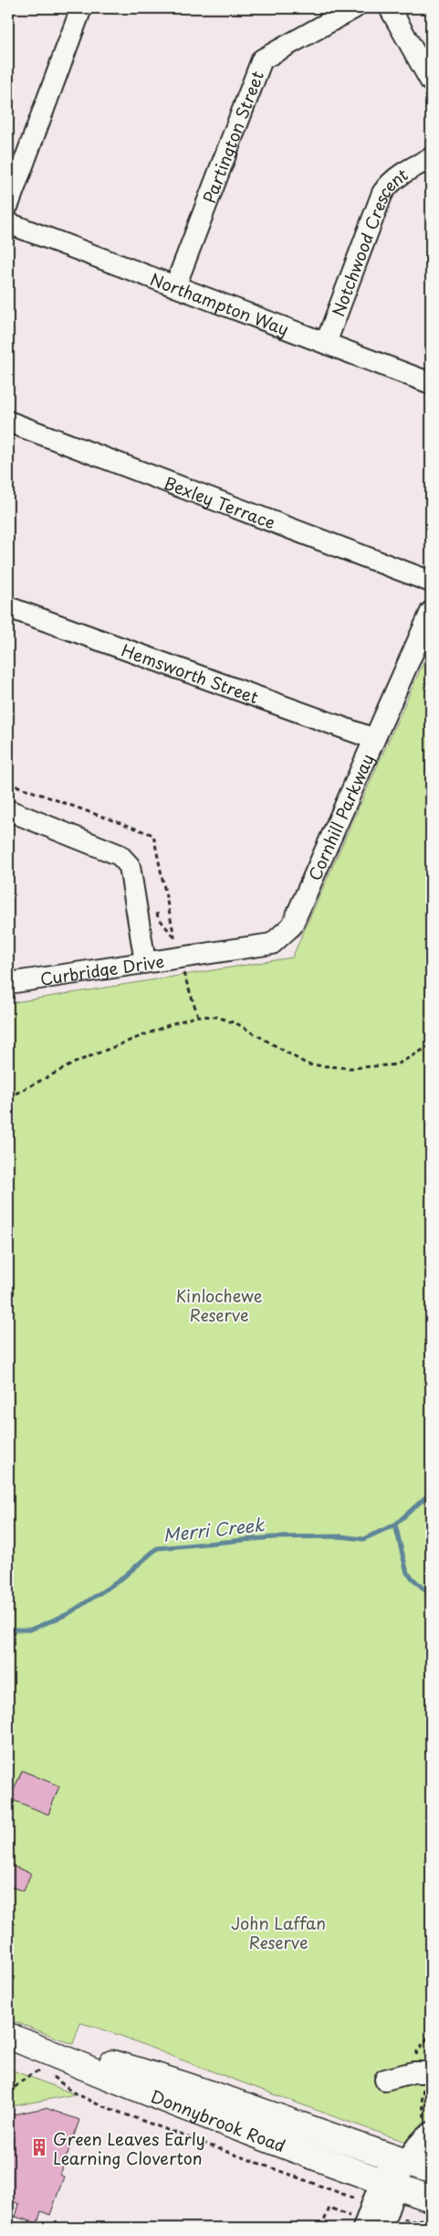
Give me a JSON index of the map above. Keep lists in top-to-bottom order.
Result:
{
  "streets": {
    "main road": ["Donnybrook Road"],
    "street": [
      "Partington Street",
      "Notchwood Crescent",
      "Northampton Way",
      "Bexley Terrace",
      "Hemsworth Street",
      "Cornhill Parkway",
      "Curbridge Drive"
    ]
  },
  "crossings": [
    ["Partington Street", "Northampton Way"],
    ["Notchwood Crescent", "Northampton Way"],
    ["Hemsworth Street", "Cornhill Parkway"],
    ["Cornhill Parkway", "Curbridge Drive"]
  ],
  "water": ["Merri Creek"],
  "parks": ["Kinlochewe Reserve", "John Laffan Reserve"],
  "places": {
    "building": ["Green Leaves Early Learning Cloverton"]
  }
}
